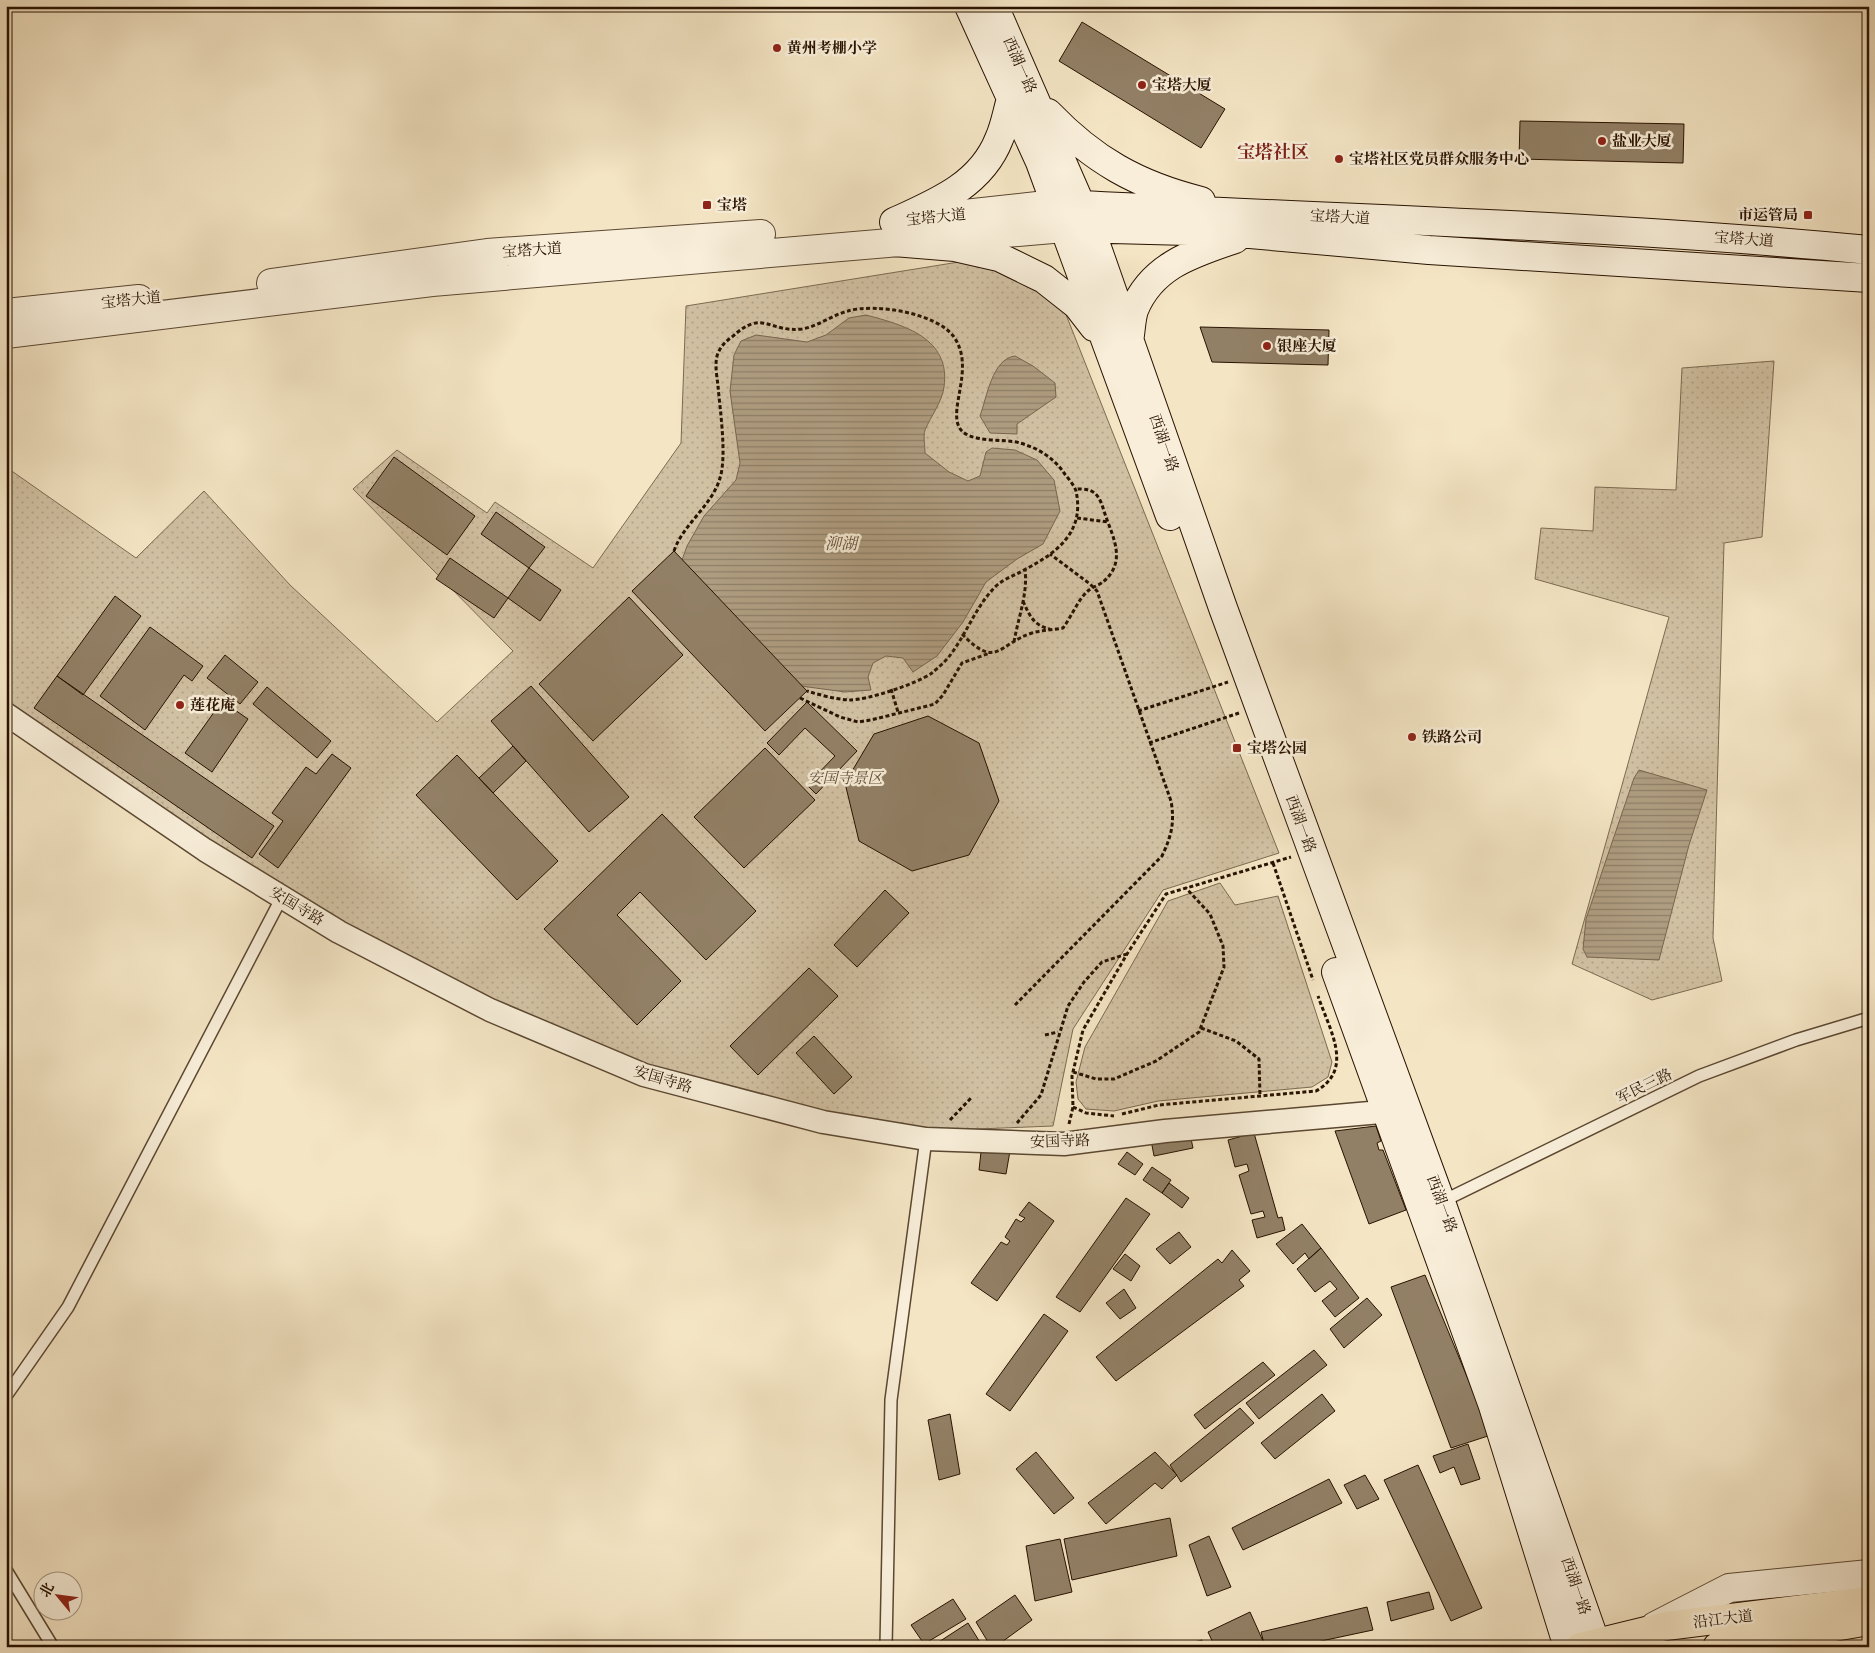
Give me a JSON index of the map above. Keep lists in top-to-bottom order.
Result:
{
  "streets": {
    "main road": ["西湖一路", "宝塔大道", "沿江大道"],
    "street": ["安国寺路"],
    "lane": ["军民三路"]
  },
  "crossings": [
    ["西湖一路", "宝塔大道"],
    ["西湖一路", "安国寺路"],
    ["西湖一路", "军民三路"],
    ["西湖一路", "沿江大道"]
  ],
  "districts": ["宝塔社区"],
  "water": ["泖湖"],
  "parks": ["安国寺景区"],
  "places": {
    "other": [
      "黄州考棚小学",
      "宝塔大厦",
      "盐业大厦",
      "宝塔社区党员群众服务中心",
      "银座大厦",
      "莲花庵",
      "铁路公司"
    ],
    "transit": ["宝塔", "市运管局", "宝塔公园"]
  },
  "north": "top left"
}
